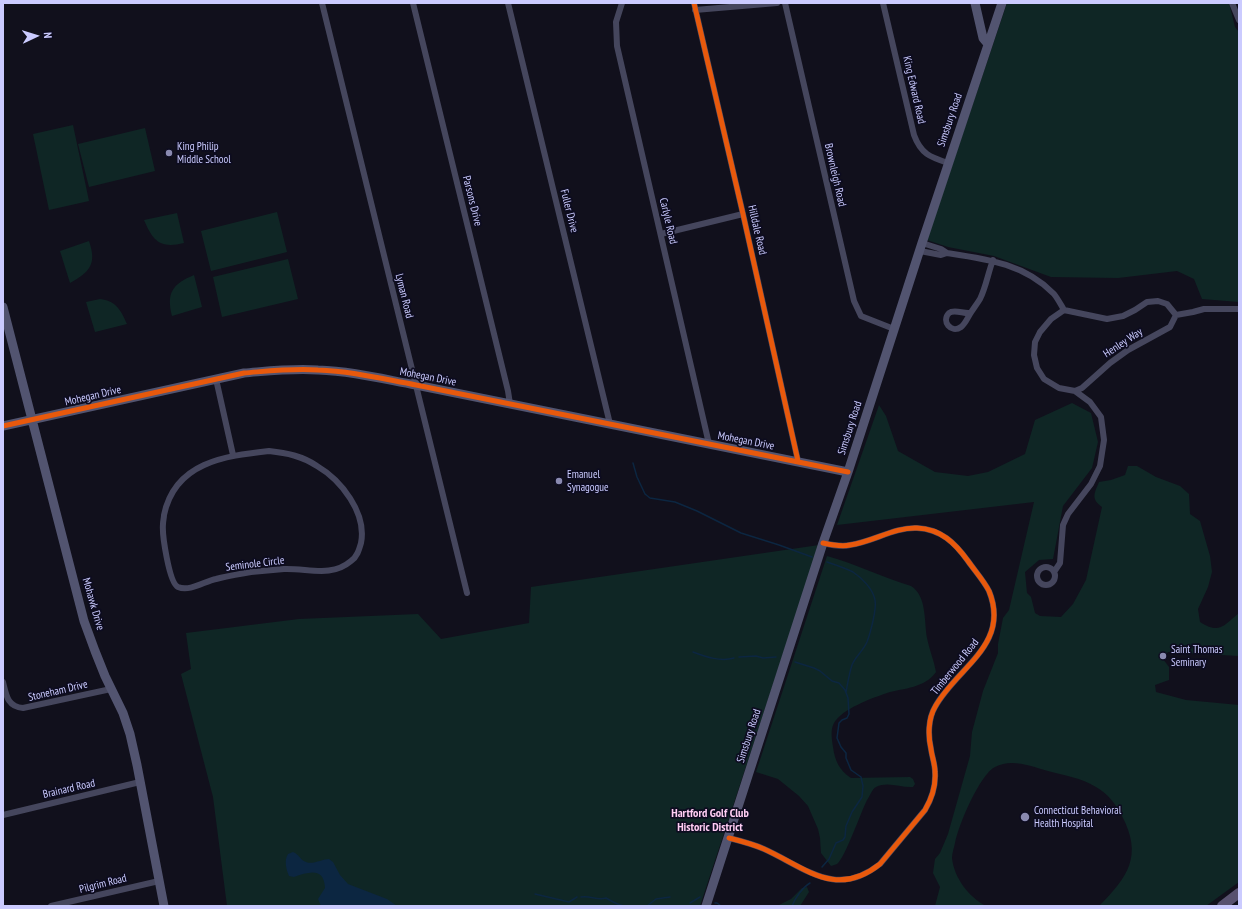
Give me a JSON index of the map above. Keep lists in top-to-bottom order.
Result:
{
  "streets": {
    "street": [
      "King Edward Road",
      "Simsbury Road",
      "Brownleigh Road",
      "Parsons Drive",
      "Fuller Drive",
      "Carlyle Road",
      "Hilldale Road",
      "Lyman Road",
      "Henley Way",
      "Mohegan Drive",
      "Seminole Circle",
      "Mohawk Drive",
      "Timberwood Road",
      "Stoneham Drive",
      "Brainard Road",
      "Pilgrim Road"
    ]
  },
  "crossings": [
    ["King Edward Road", "Simsbury Road"],
    ["Simsbury Road", "Brownleigh Road"],
    ["Simsbury Road", "Mohegan Drive"],
    ["Simsbury Road", "Timberwood Road"],
    ["Parsons Drive", "Mohegan Drive"],
    ["Fuller Drive", "Mohegan Drive"],
    ["Carlyle Road", "Mohegan Drive"],
    ["Hilldale Road", "Mohegan Drive"],
    ["Lyman Road", "Mohegan Drive"],
    ["Mohegan Drive", "Mohawk Drive"],
    ["Mohawk Drive", "Stoneham Drive"],
    ["Mohawk Drive", "Brainard Road"],
    ["Mohawk Drive", "Pilgrim Road"]
  ],
  "districts": ["Hartford Golf Club Historic District"],
  "places": [
    "King Philip Middle School",
    "Emanuel Synagogue",
    "Saint Thomas Seminary",
    "Connecticut Behavioral Health Hospital"
  ],
  "north": "right"
}
